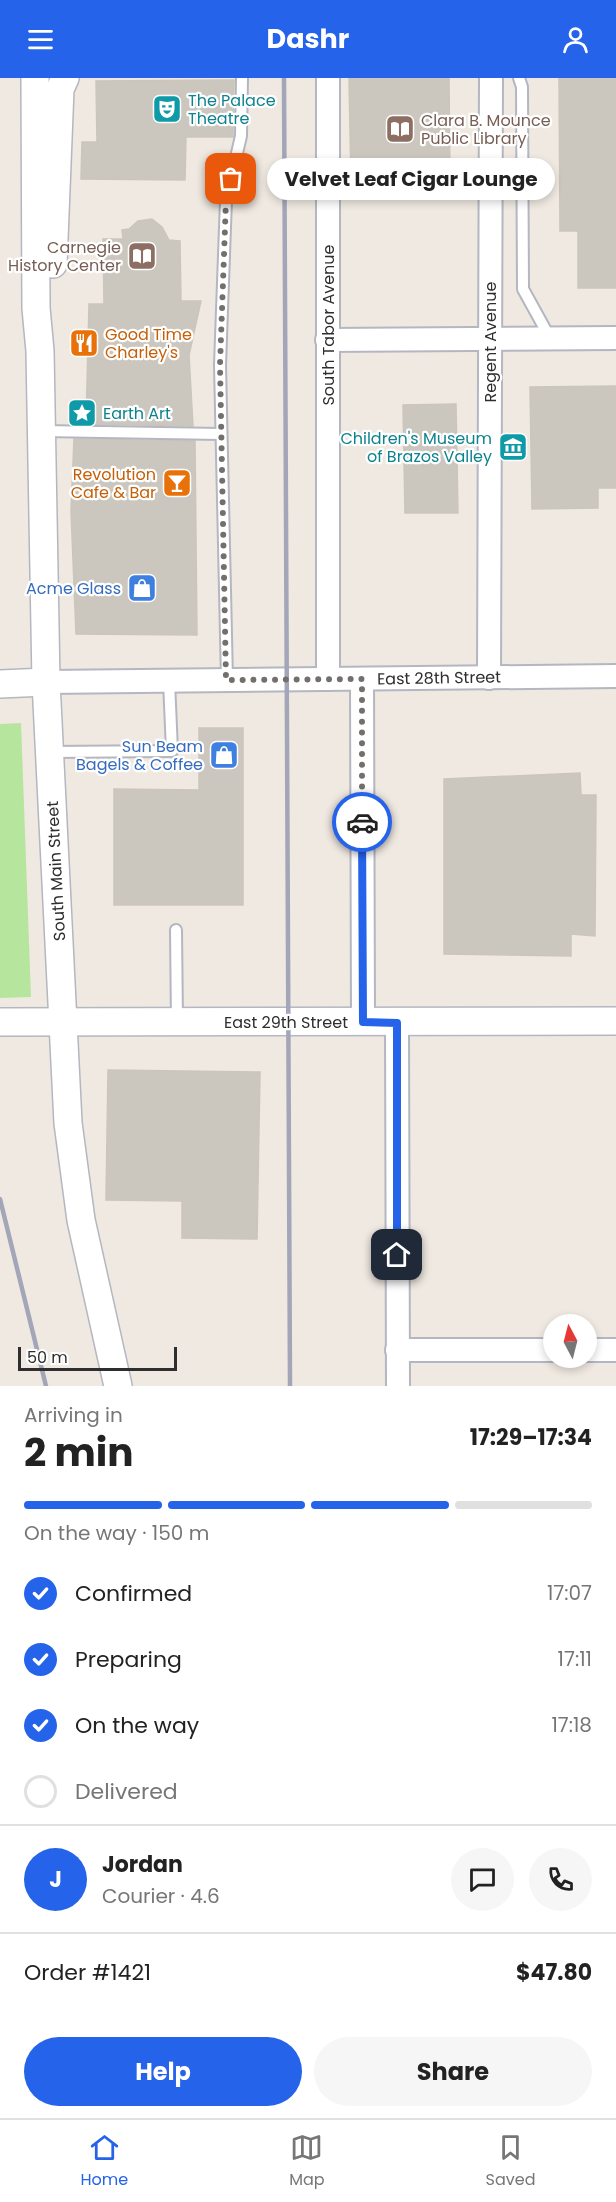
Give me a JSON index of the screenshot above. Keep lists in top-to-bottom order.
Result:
{
  "streets": {
    "street": [
      "South Tabor Avenue",
      "Regent Avenue",
      "East 28th Street",
      "South Main Street",
      "East 29th Street"
    ]
  },
  "crossings": [
    ["South Tabor Avenue", "East 28th Street"],
    ["Regent Avenue", "East 28th Street"],
    ["East 28th Street", "South Main Street"],
    ["South Main Street", "East 29th Street"]
  ],
  "places": {
    "theatre": ["The Palace Theatre"],
    "library": ["Clara B. Mounce Public Library", "Carnegie History Center"],
    "other": ["Velvet Leaf Cigar Lounge"],
    "restaurant": ["Good Time Charley's"],
    "place": ["Earth Art"],
    "museum": ["Children's Museum of Brazos Valley"],
    "bar": ["Revolution Cafe & Bar"],
    "shop": ["Acme Glass", "Sun Beam Bagels & Coffee"]
  },
  "scale_bar": "50 m",
  "north": "top",
  "page": {
    "header": "Dashr",
    "bubble": "Velvet Leaf Cigar Lounge",
    "scale": "50 m",
    "heading": ["2 min", "Arriving in", "17:29–17:34"],
    "panel": [
      "Jordan",
      "Courier · 4.6",
      "Order #1421",
      "$47.80"
    ],
    "bar": "On the way · 150 m",
    "list": [
      ["Confirmed", "17:07"],
      ["Preparing", "17:11"],
      ["On the way", "17:18"],
      "Delivered"
    ],
    "round": "J",
    "buttons": ["Help", "Share"],
    "tabs": ["Home", "Map", "Saved"]
  }
}
